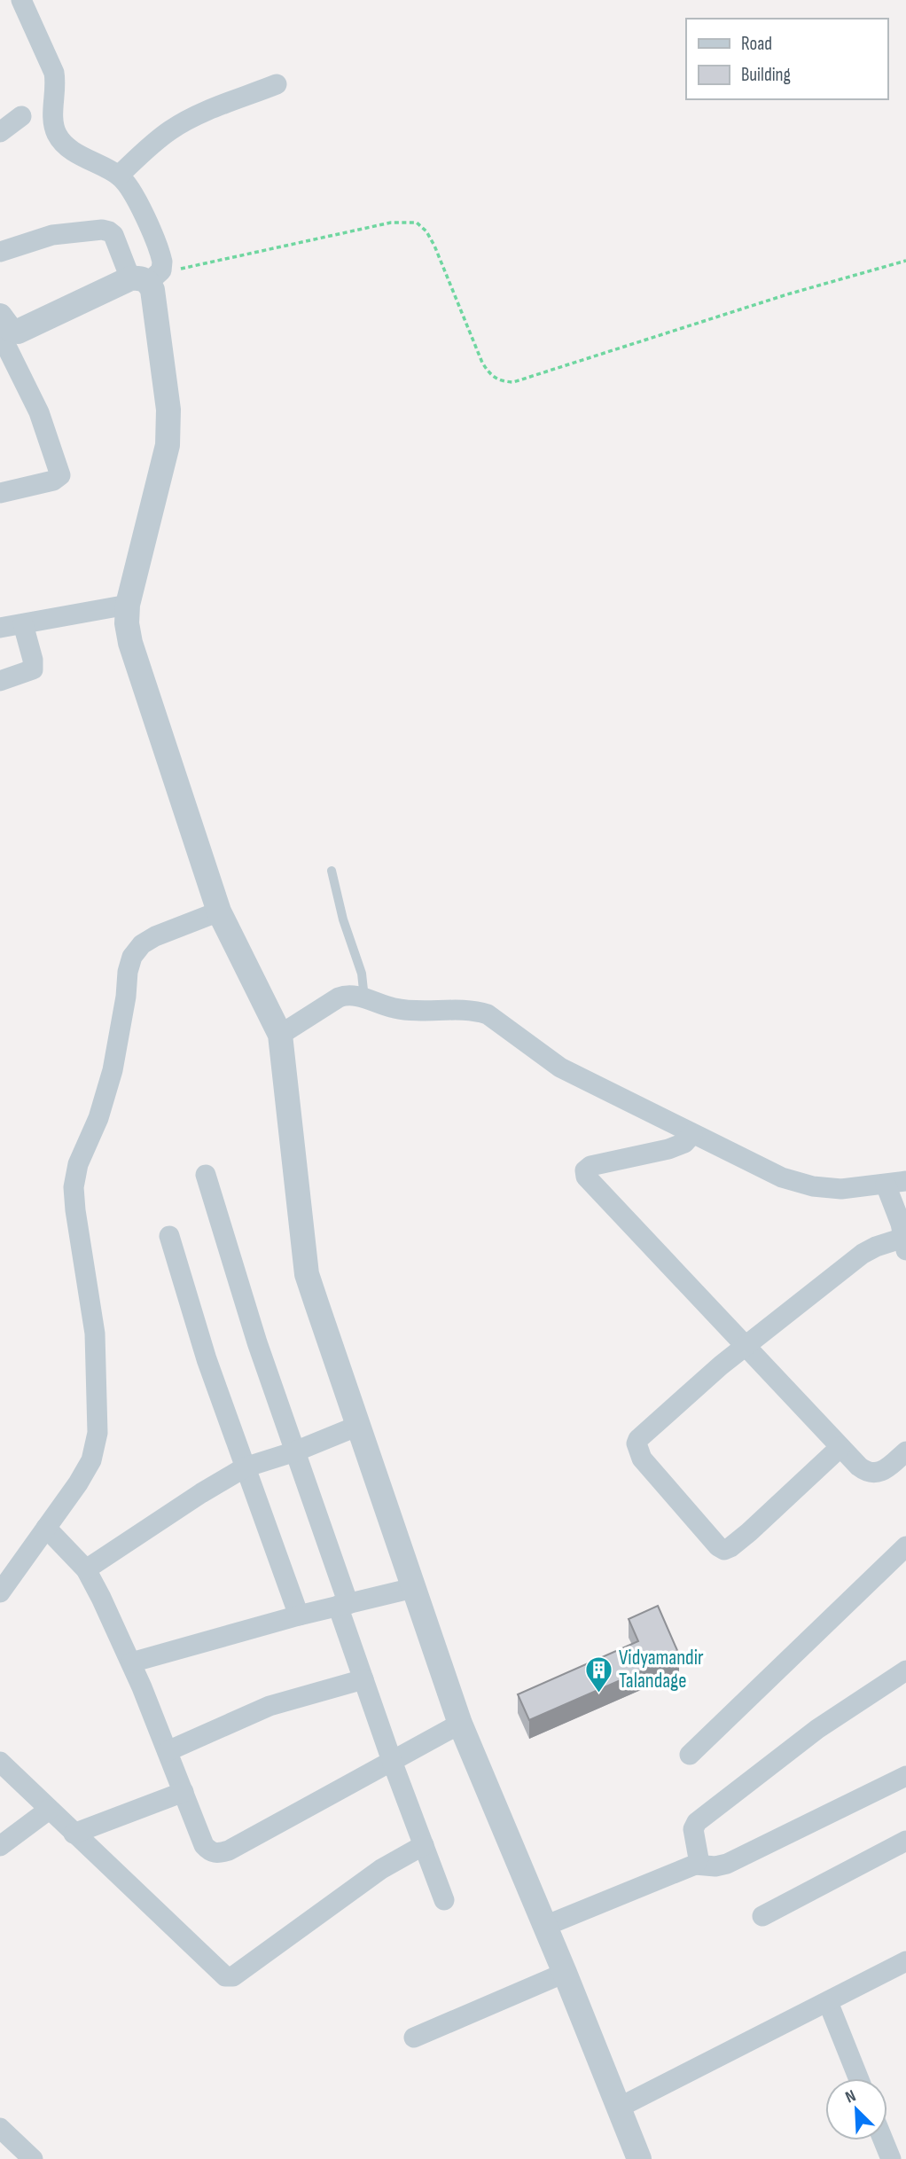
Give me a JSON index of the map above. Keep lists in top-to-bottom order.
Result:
{
  "places": {
    "building": ["Vidyamandir Talandage"]
  },
  "legend": ["Road", "Building"],
  "north": "top left"
}
